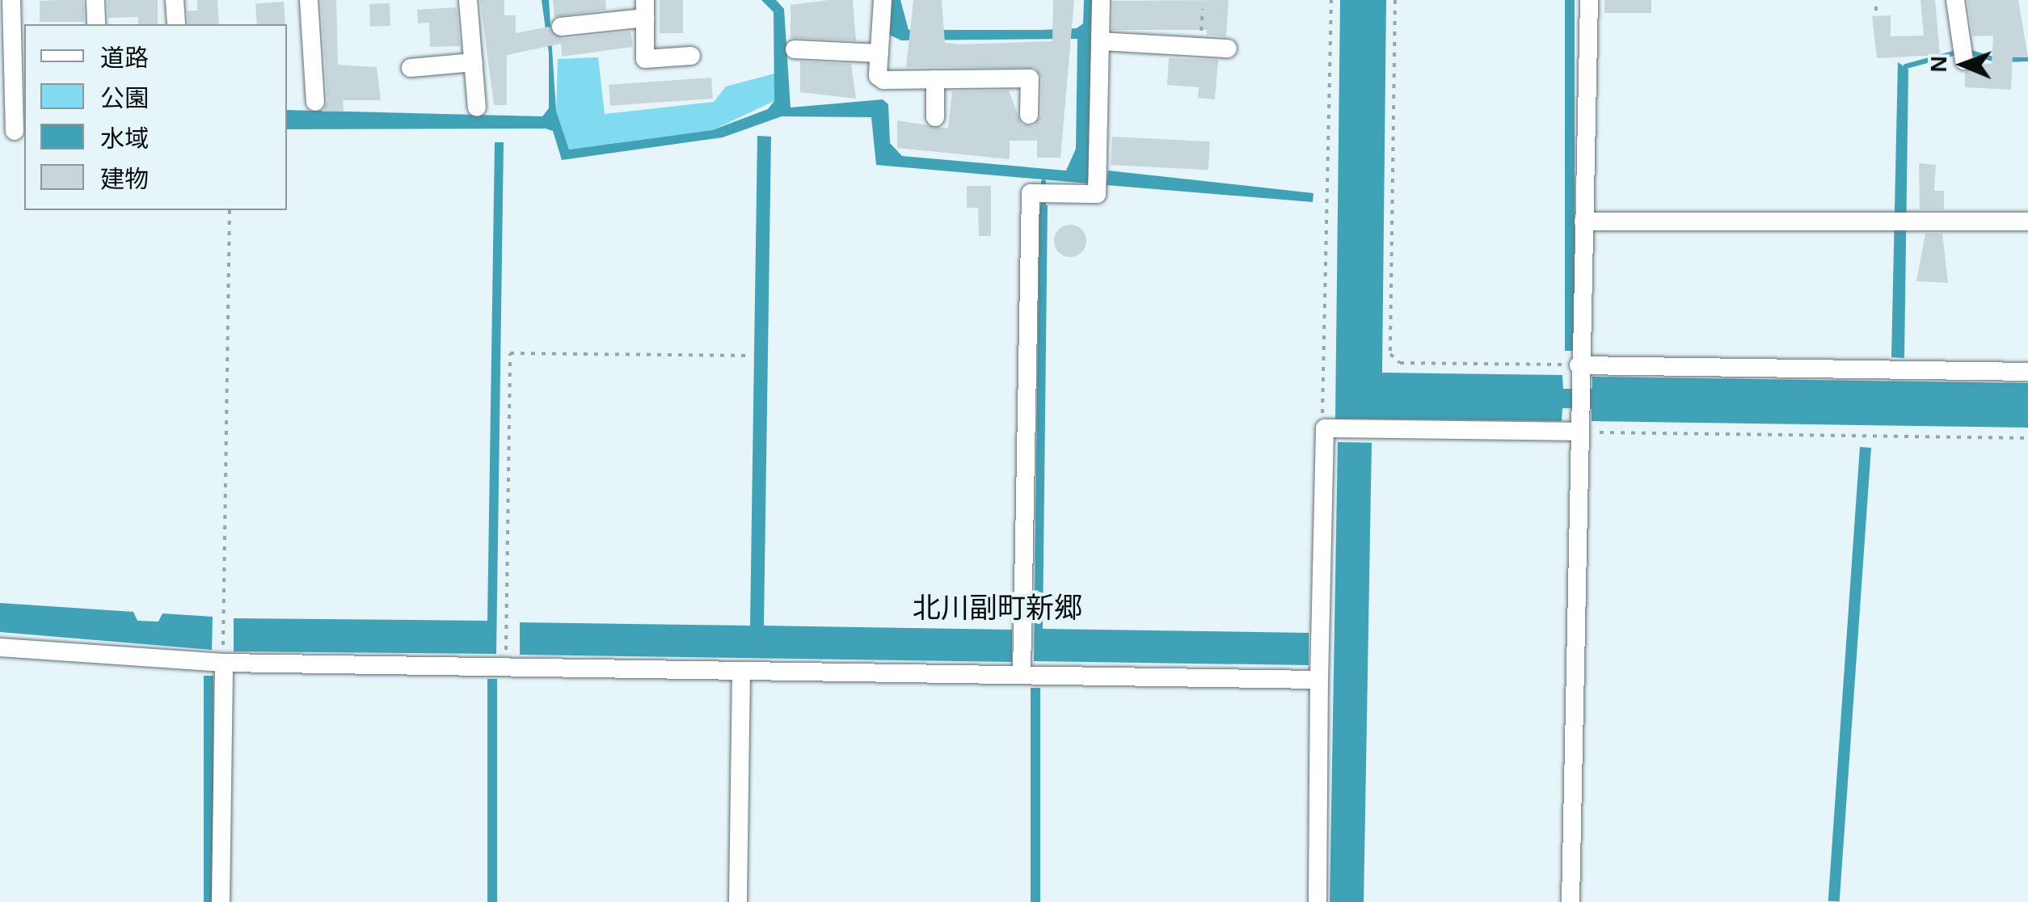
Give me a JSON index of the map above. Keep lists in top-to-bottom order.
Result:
{
  "districts": ["北川副町新郷"],
  "legend": [
    "道路",
    "公園",
    "水域",
    "建物"
  ],
  "north": "left"
}
